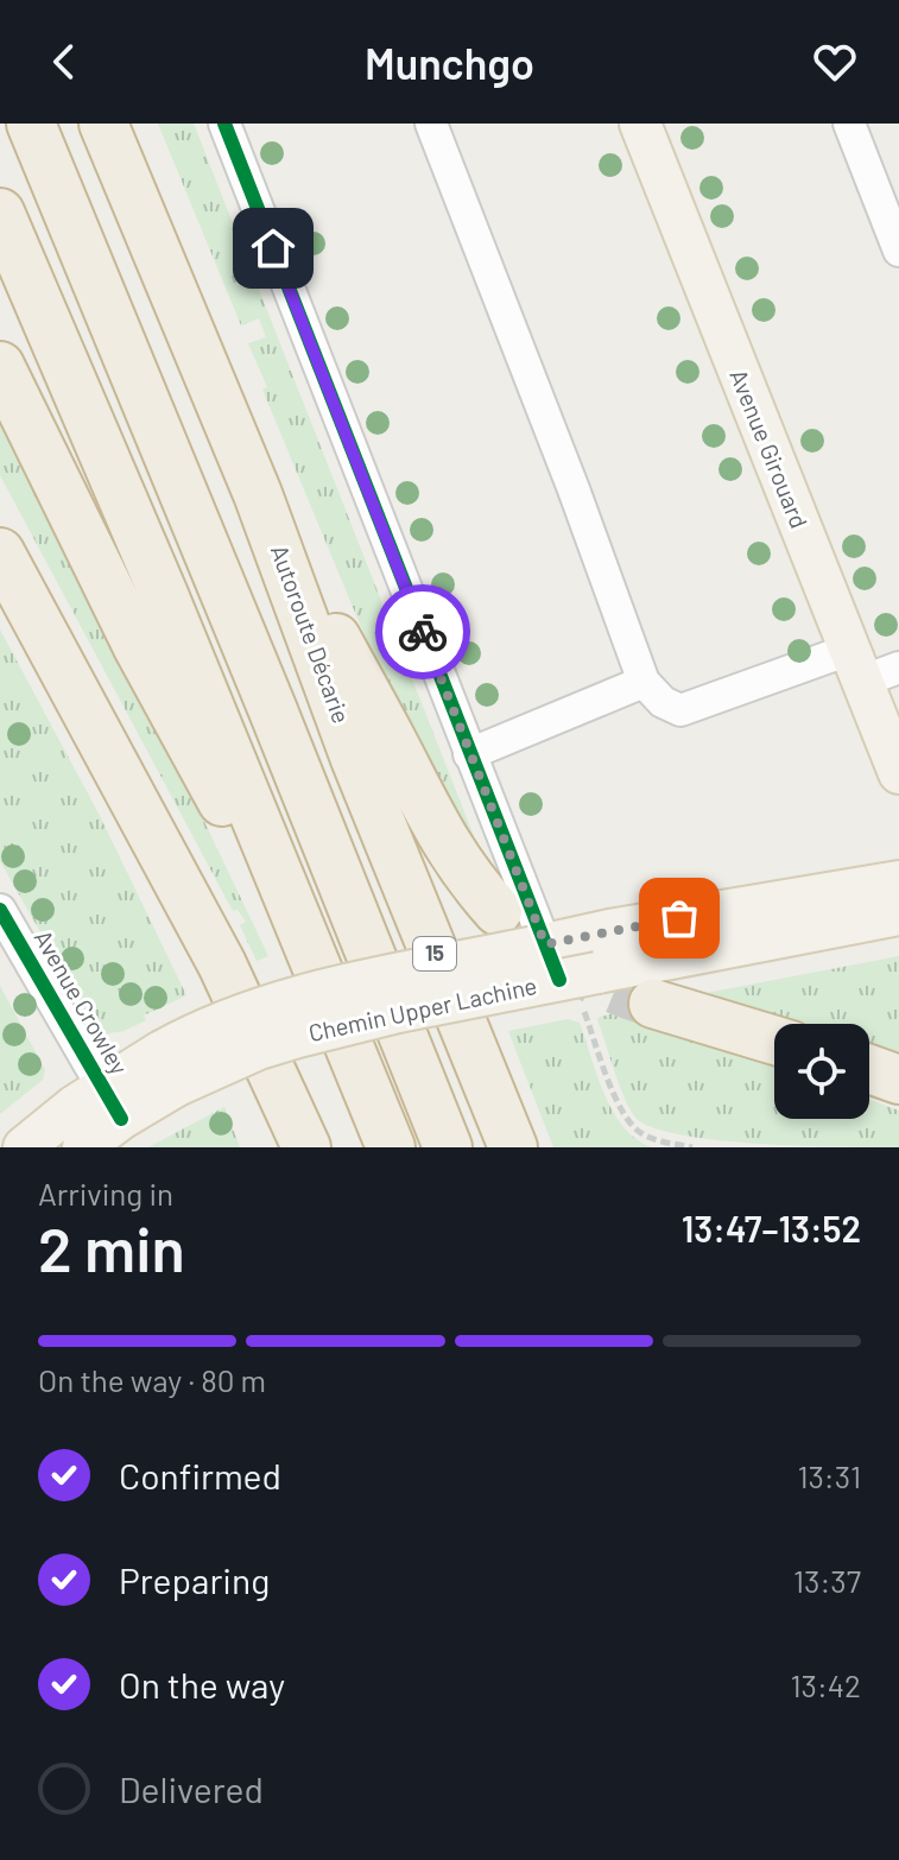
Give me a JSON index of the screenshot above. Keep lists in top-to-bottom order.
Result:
{
  "streets": {
    "highway": ["Autoroute Décarie", "15"],
    "main road": ["Avenue Girouard", "Chemin Upper Lachine"],
    "street": ["Avenue Crowley"]
  },
  "crossings": [
    ["Avenue Crowley", "Chemin Upper Lachine"]
  ],
  "page": {
    "header": "Munchgo",
    "heading": ["2 min", "Arriving in", "13:47–13:52"],
    "bar": "On the way · 80 m",
    "list": [
      ["Confirmed", "13:31"],
      ["Preparing", "13:37"],
      ["On the way", "13:42"],
      "Delivered"
    ]
  }
}
